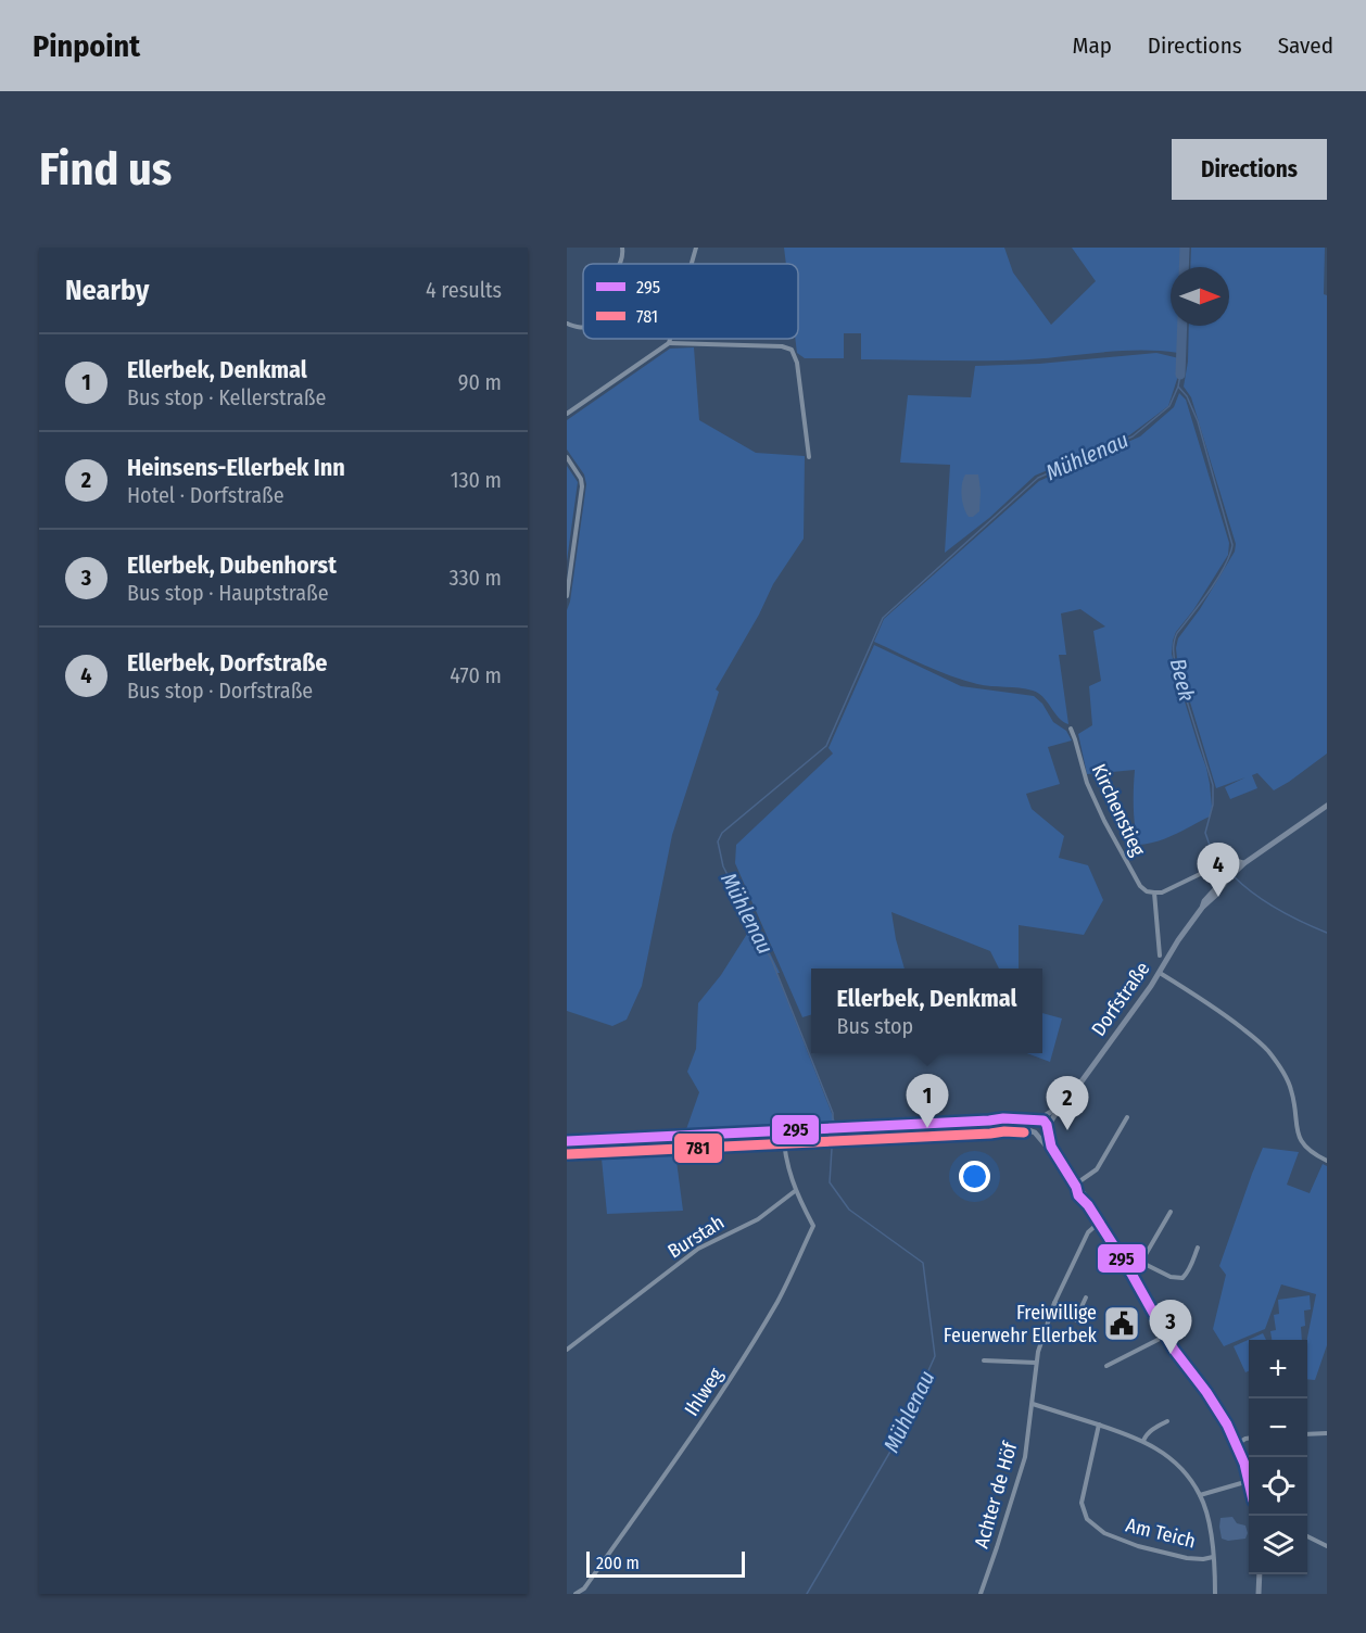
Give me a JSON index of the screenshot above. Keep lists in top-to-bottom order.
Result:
{
  "streets": {
    "main road": ["Dorfstraße"],
    "street": [
      "Kirchenstieg",
      "Burstah",
      "Ihlweg",
      "Achter de Höf",
      "Am Teich"
    ]
  },
  "crossings": [
    ["Burstah", "Ihlweg"]
  ],
  "water": ["Mühlenau", "Beek"],
  "places": {
    "public building": ["Freiwillige Feuerwehr Ellerbek"]
  },
  "lines": ["transit line 295", "transit line 781"],
  "legend": ["295", "781"],
  "scale_bar": "200 m",
  "north": "right",
  "page": {
    "header": "Pinpoint",
    "nav": ["Map", "Directions", "Saved"],
    "buttons": "Directions",
    "title": "Find us",
    "heading": ["Nearby", "4 results"],
    "list": [
      {
        "mark": "1",
        "name": "Ellerbek, Denkmal",
        "note": "Bus stop · Kellerstraße",
        "value": "90 m"
      },
      {
        "mark": "2",
        "name": "Heinsens-Ellerbek Inn",
        "note": "Hotel · Dorfstraße",
        "value": "130 m"
      },
      {
        "mark": "3",
        "name": "Ellerbek, Dubenhorst",
        "note": "Bus stop · Hauptstraße",
        "value": "330 m"
      },
      {
        "mark": "4",
        "name": "Ellerbek, Dorfstraße",
        "note": "Bus stop · Dorfstraße",
        "value": "470 m"
      }
    ],
    "pins": [
      "4",
      "1",
      "2",
      "3"
    ],
    "popup": ["Ellerbek, Denkmal", "Bus stop"],
    "map_buttons": ["+", "−"],
    "scale": "200 m"
  }
}
